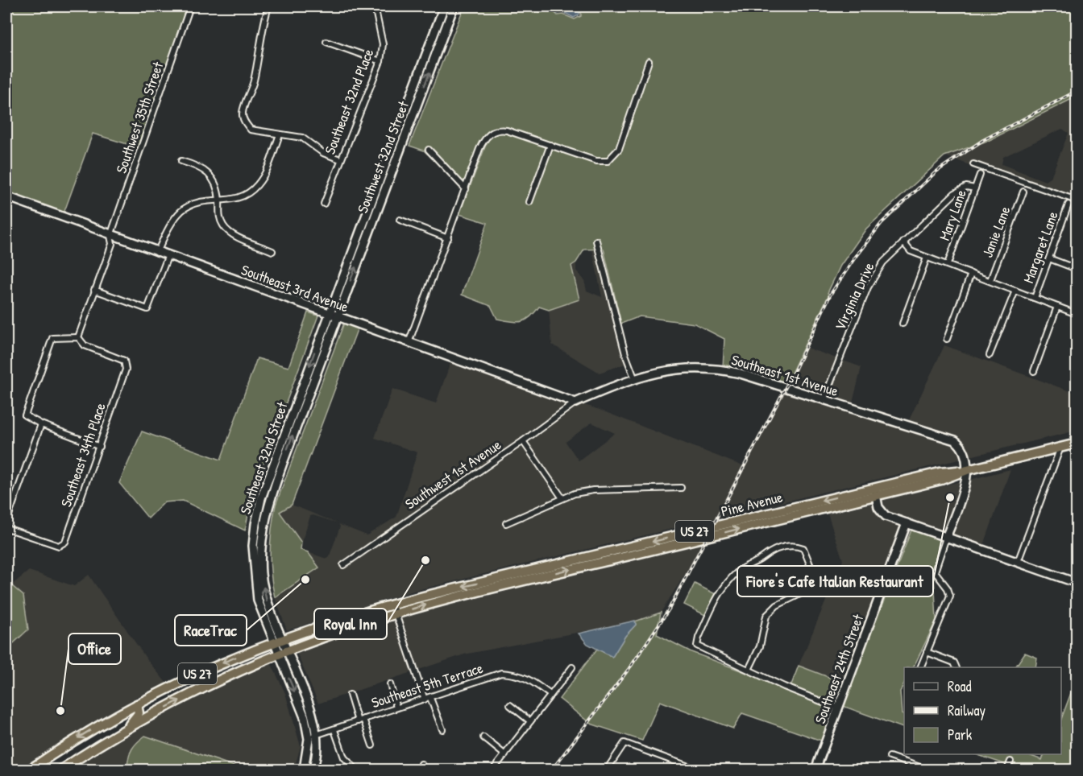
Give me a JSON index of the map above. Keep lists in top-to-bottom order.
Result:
{
  "streets": {
    "highway": ["Pine Avenue", "US 27"],
    "main road": [
      "Southwest 32nd Street",
      "Southeast 3rd Avenue",
      "Southeast 1st Avenue",
      "Southeast 32nd Street",
      "Southeast 24th Street"
    ],
    "street": [
      "Southeast 32nd Place",
      "Southwest 35th Street",
      "Mary Lane",
      "Janie Lane",
      "Margaret Lane",
      "Virginia Drive",
      "Southeast 34th Place",
      "Southwest 1st Avenue",
      "Southeast 5th Terrace"
    ]
  },
  "crossings": [
    ["Southwest 35th Street", "Southeast 3rd Avenue"],
    ["Southwest 35th Street", "Southeast 34th Place"],
    ["Southwest 32nd Street", "Southeast 3rd Avenue"],
    ["Southwest 32nd Street", "Southeast 32nd Street"],
    ["Mary Lane", "Virginia Drive"],
    ["Southeast 3rd Avenue", "Southeast 1st Avenue"],
    ["Southeast 3rd Avenue", "Southeast 32nd Street"],
    ["Southeast 3rd Avenue", "Southwest 1st Avenue"],
    ["Virginia Drive", "Southeast 1st Avenue"],
    ["Southeast 1st Avenue", "Southwest 1st Avenue"],
    ["Southeast 1st Avenue", "Pine Avenue"],
    ["Southeast 32nd Street", "US 27"],
    ["Pine Avenue", "US 27"]
  ],
  "places": [
    "Fiore's Cafe Italian Restaurant",
    "Royal Inn",
    "RaceTrac",
    "Office"
  ],
  "legend": ["Road", "Railway", "Park"]
}
